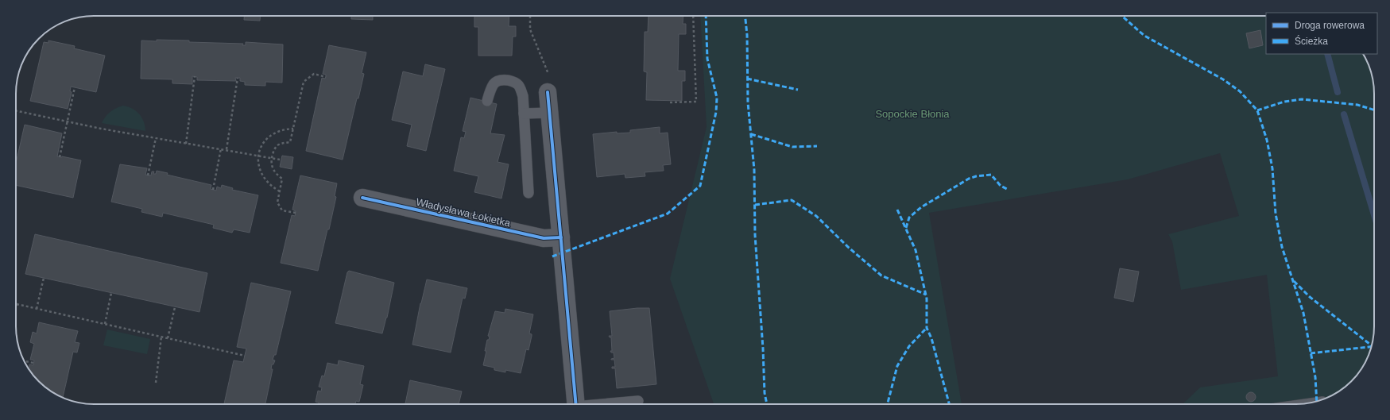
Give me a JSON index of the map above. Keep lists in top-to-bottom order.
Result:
{
  "streets": {
    "street": ["Władysława Łokietka"]
  },
  "parks": ["Sopockie Błonia"],
  "legend": ["Droga rowerowa", "Ścieżka"]
}
